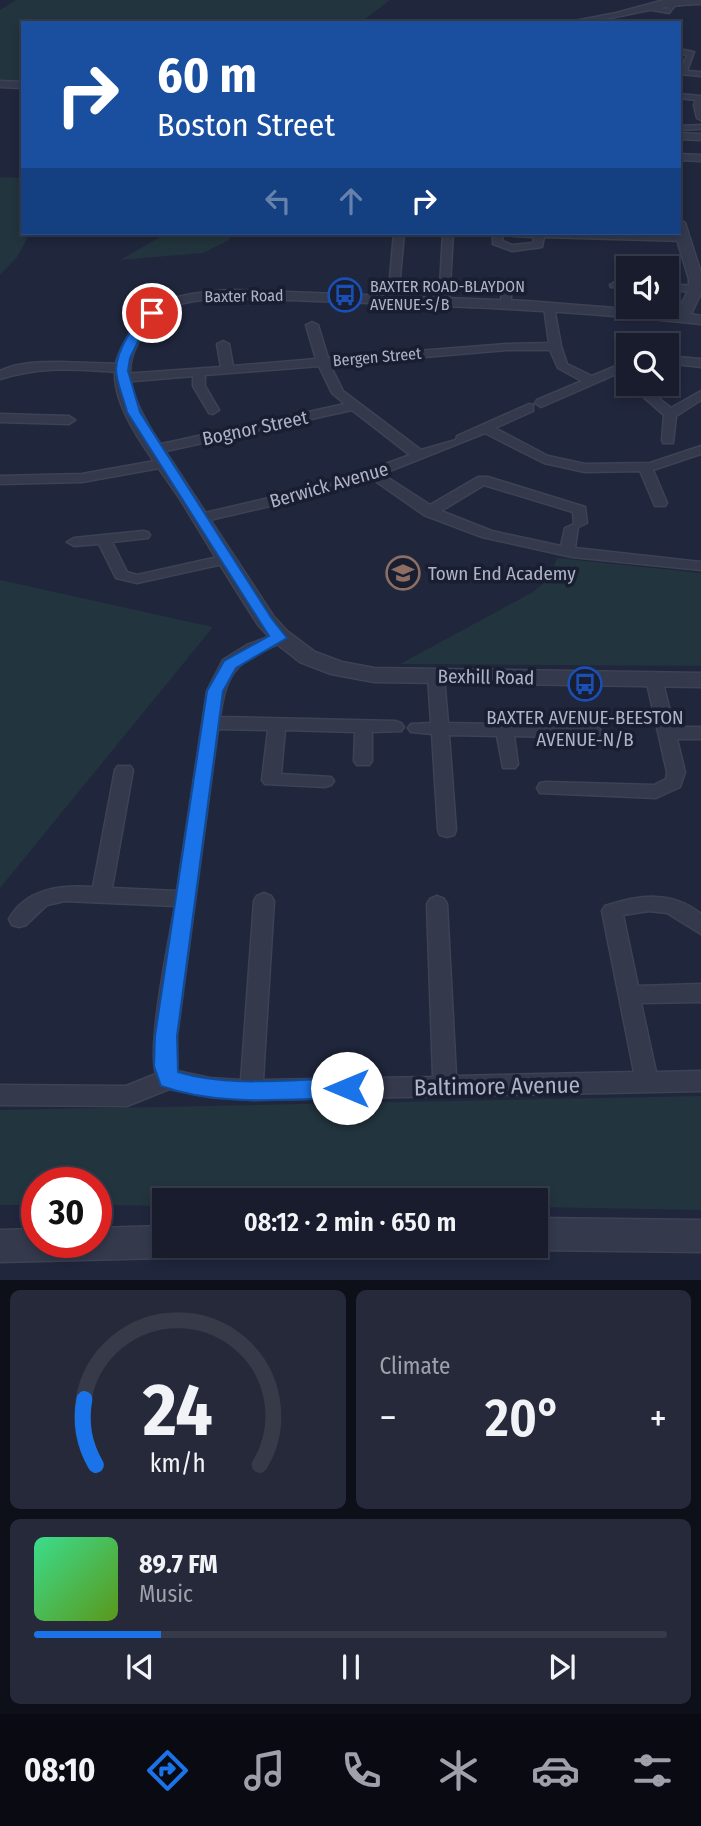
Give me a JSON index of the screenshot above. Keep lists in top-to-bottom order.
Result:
{
  "streets": {
    "street": [
      "Baxter Road",
      "Bergen Street",
      "Bognor Street",
      "Berwick Avenue",
      "Bexhill Road",
      "Baltimore Avenue"
    ]
  },
  "crossings": [
    ["Baxter Road", "Bergen Street"]
  ],
  "places": {
    "bus stop": ["BAXTER ROAD-BLAYDON AVENUE-S/B", "BAXTER AVENUE-BEESTON AVENUE-N/B"],
    "school or university": ["Town End Academy"]
  },
  "page": {
    "turn": ["60 m", "Boston Street"],
    "limit": "30",
    "trip": "08:12 · 2 min · 650 m",
    "tile": "Climate",
    "heat": ["−", "20°", "+"],
    "song": ["89.7 FM", "Music"],
    "tabs": "08:10",
    "gauge": ["24", "km/h"]
  }
}
